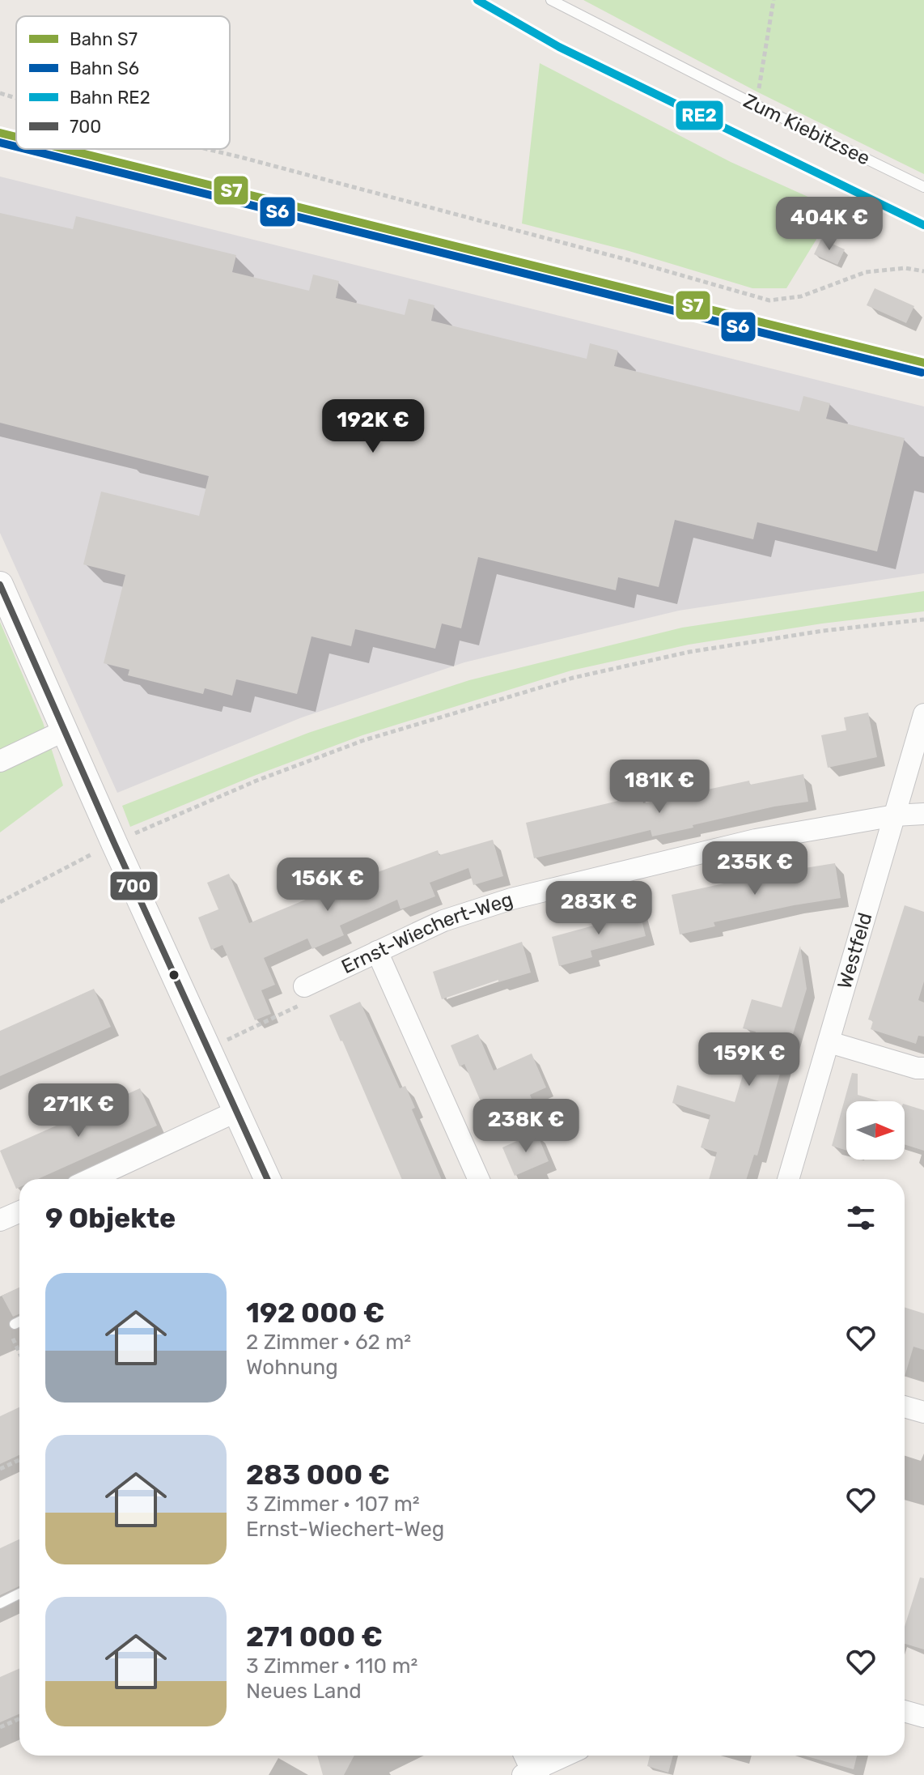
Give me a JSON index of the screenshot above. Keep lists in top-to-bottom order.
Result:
{
  "streets": {
    "street": ["Ernst-Wiechert-Weg", "Westfeld"],
    "lane": ["Zum Kiebitzsee"]
  },
  "crossings": [
    ["Ernst-Wiechert-Weg", "Westfeld"]
  ],
  "lines": [
    "rail line RE2",
    "rail line S7",
    "rail line S6",
    "transit line 700"
  ],
  "legend": [
    "Bahn S7",
    "Bahn S6",
    "Bahn RE2",
    "700"
  ],
  "north": "right",
  "page": {
    "price": [
      "404K €",
      "192K €",
      "181K €",
      "235K €",
      "156K €",
      "283K €",
      "159K €",
      "271K €",
      "238K €"
    ],
    "heading": "9 Objekte",
    "list": [
      {
        "name": "192 000 €",
        "note": "2 Zimmer · 62 m² · Wohnung"
      },
      {
        "name": "283 000 €",
        "note": "3 Zimmer · 107 m² · Ernst-Wiechert-Weg"
      },
      {
        "name": "271 000 €",
        "note": "3 Zimmer · 110 m² · Neues Land"
      }
    ]
  }
}
